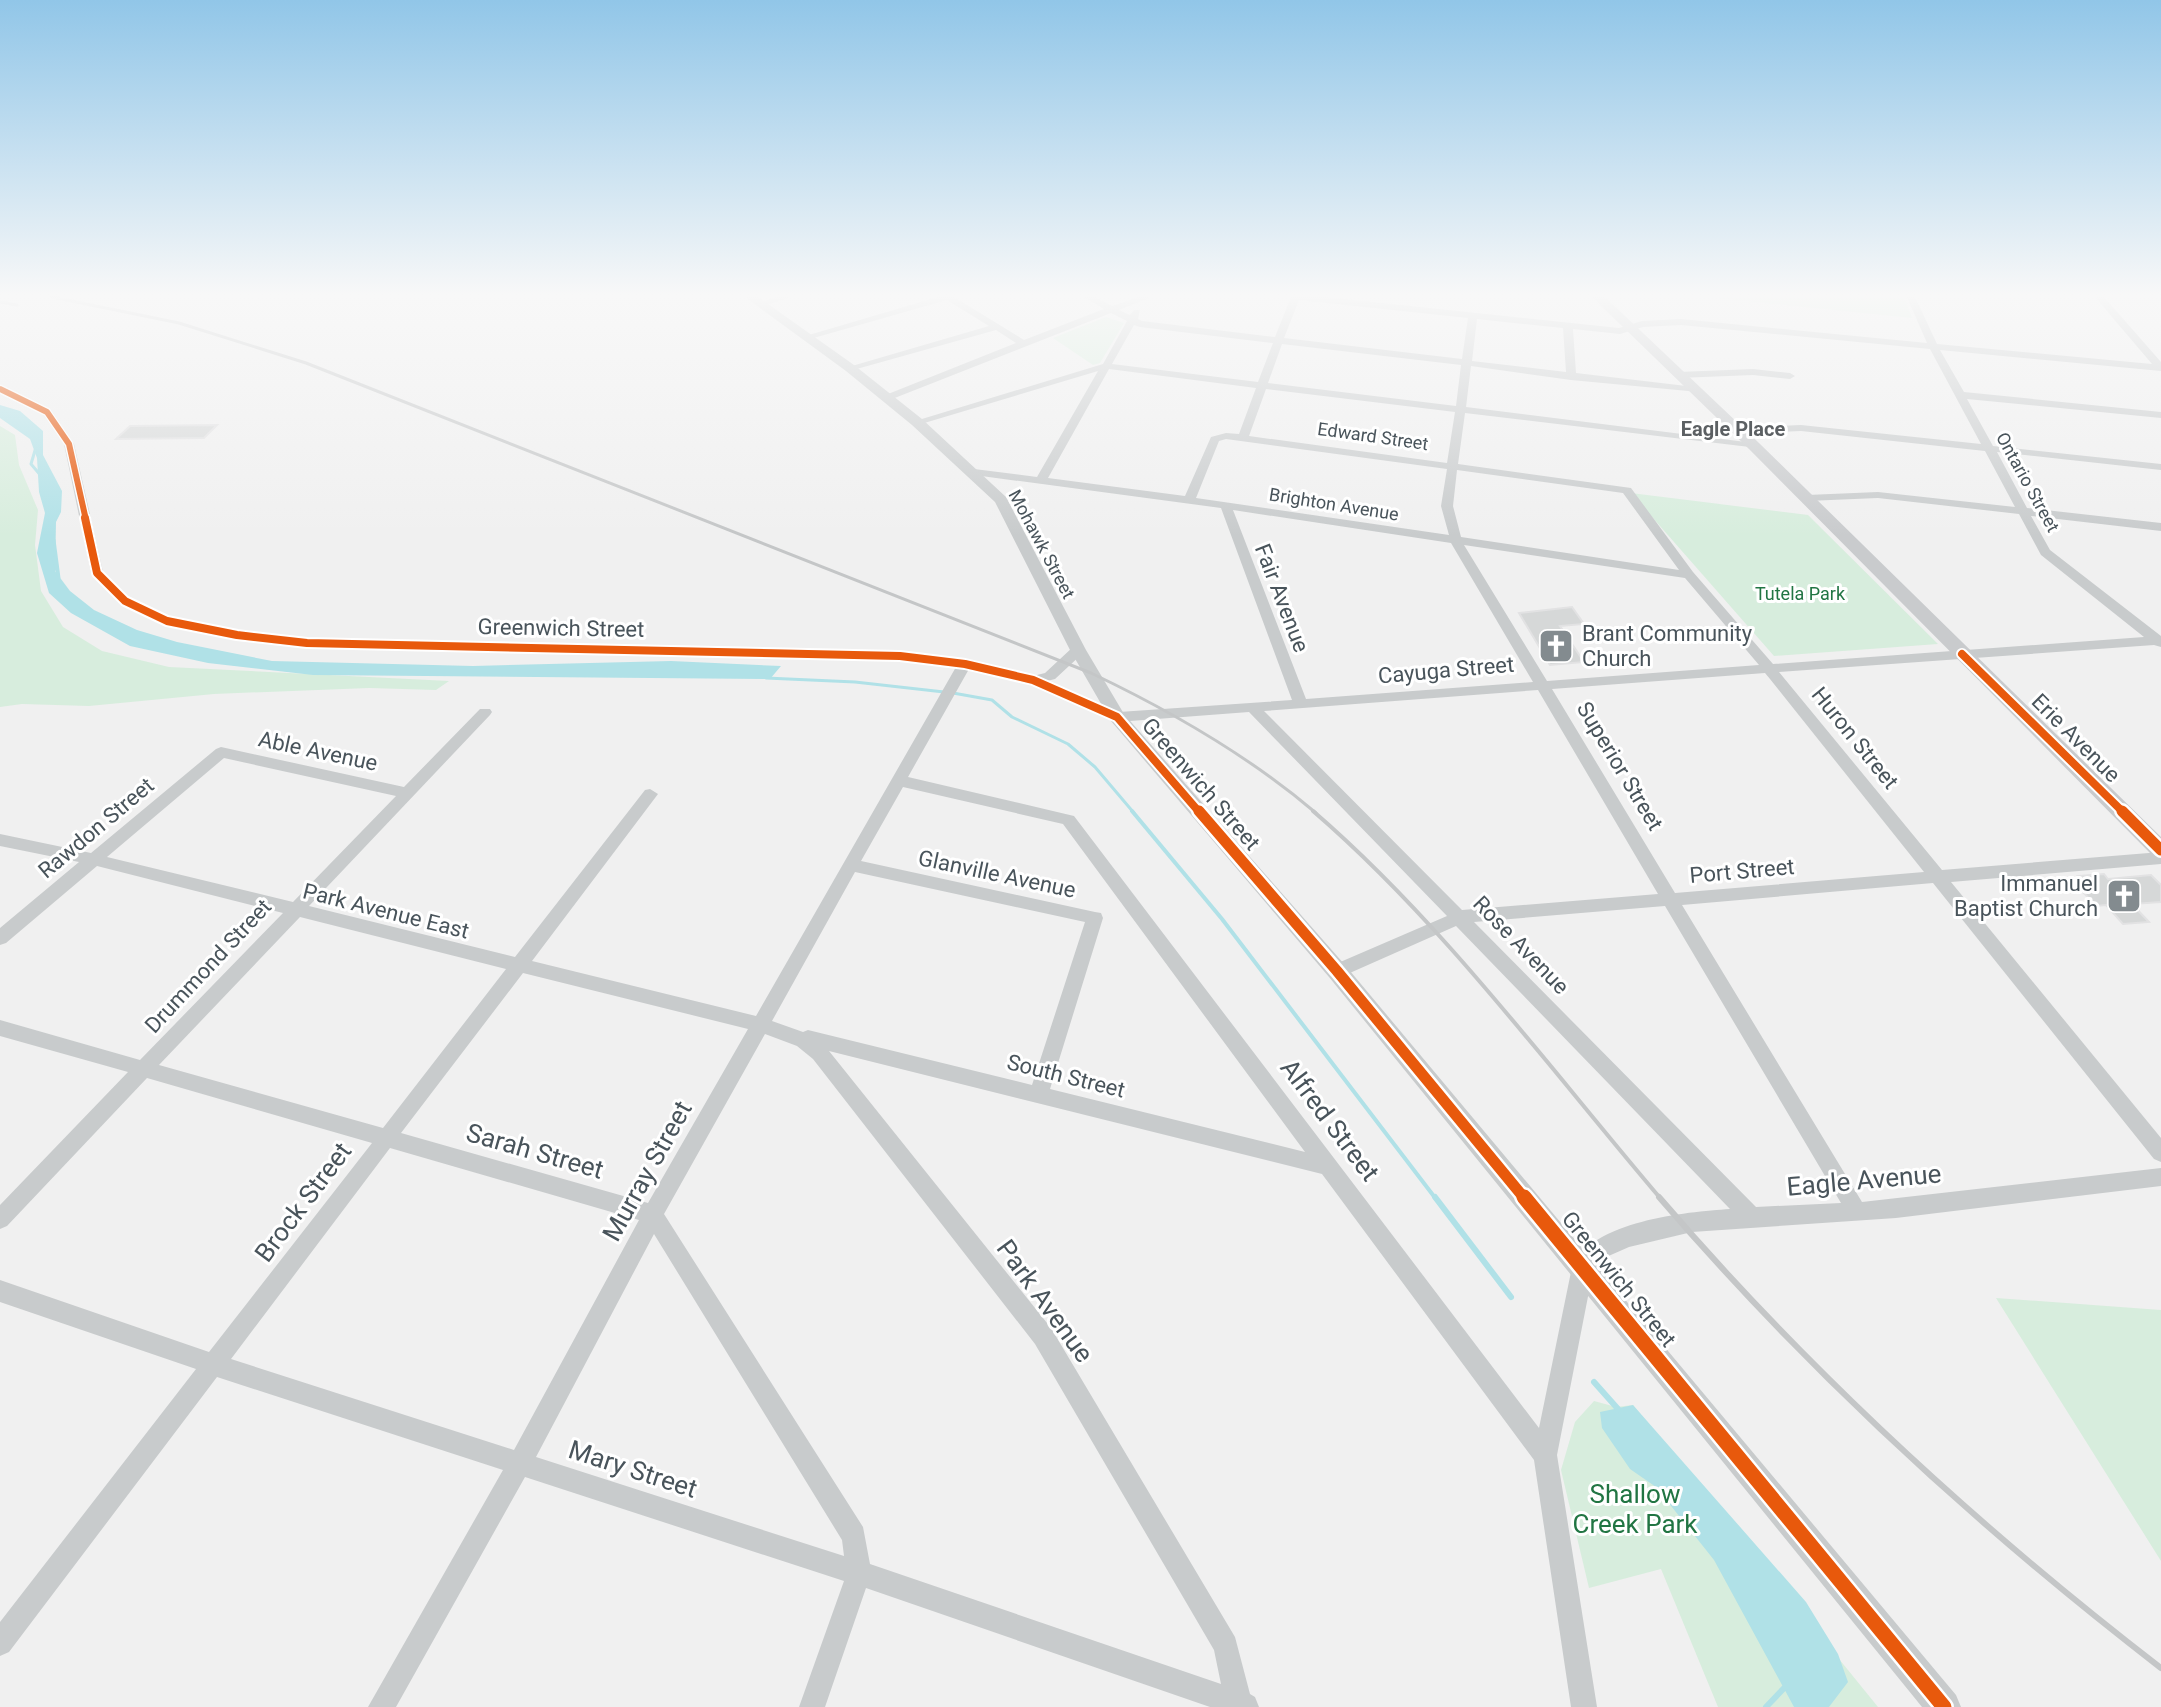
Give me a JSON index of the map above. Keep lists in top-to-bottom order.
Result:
{
  "streets": {
    "main road": ["Erie Avenue"],
    "street": [
      "Edward Street",
      "Ontario Street",
      "Brighton Avenue",
      "Mohawk Street",
      "Fair Avenue",
      "Greenwich Street",
      "Cayuga Street",
      "Huron Street",
      "Able Avenue",
      "Superior Street",
      "Rawdon Street",
      "Port Street",
      "Glanville Avenue",
      "Park Avenue East",
      "Rose Avenue",
      "Drummond Street",
      "South Street",
      "Alfred Street",
      "Sarah Street",
      "Murray Street",
      "Eagle Avenue",
      "Brock Street",
      "Park Avenue",
      "Mary Street"
    ]
  },
  "crossings": [
    ["Edward Street", "Huron Street"],
    ["Edward Street", "Superior Street"],
    ["Ontario Street", "Cayuga Street"],
    ["Brighton Avenue", "Mohawk Street"],
    ["Brighton Avenue", "Fair Avenue"],
    ["Brighton Avenue", "Huron Street"],
    ["Brighton Avenue", "Superior Street"],
    ["Mohawk Street", "Greenwich Street"],
    ["Mohawk Street", "Cayuga Street"],
    ["Fair Avenue", "Cayuga Street"],
    ["Greenwich Street", "Cayuga Street"],
    ["Greenwich Street", "Port Street"],
    ["Greenwich Street", "Alfred Street"],
    ["Greenwich Street", "Murray Street"],
    ["Greenwich Street", "Eagle Avenue"],
    ["Cayuga Street", "Huron Street"],
    ["Cayuga Street", "Erie Avenue"],
    ["Cayuga Street", "Superior Street"],
    ["Cayuga Street", "Rose Avenue"],
    ["Huron Street", "Superior Street"],
    ["Huron Street", "Port Street"],
    ["Able Avenue", "Rawdon Street"],
    ["Able Avenue", "Drummond Street"],
    ["Superior Street", "Port Street"],
    ["Superior Street", "Eagle Avenue"],
    ["Rawdon Street", "Park Avenue East"],
    ["Port Street", "Rose Avenue"],
    ["Glanville Avenue", "South Street"],
    ["Glanville Avenue", "Murray Street"],
    ["Park Avenue East", "Drummond Street"],
    ["Park Avenue East", "Murray Street"],
    ["Park Avenue East", "Brock Street"],
    ["Park Avenue East", "Park Avenue"],
    ["Rose Avenue", "Eagle Avenue"],
    ["Drummond Street", "Sarah Street"],
    ["South Street", "Alfred Street"],
    ["South Street", "Park Avenue"],
    ["Alfred Street", "Murray Street"],
    ["Alfred Street", "Eagle Avenue"],
    ["Sarah Street", "Murray Street"],
    ["Sarah Street", "Brock Street"],
    ["Murray Street", "Park Avenue"],
    ["Murray Street", "Mary Street"],
    ["Brock Street", "Mary Street"],
    ["Park Avenue", "Mary Street"]
  ],
  "districts": ["Eagle Place"],
  "parks": ["Tutela Park", "Shallow Creek Park"],
  "places": {
    "church": ["Brant Community Church", "Immanuel Baptist Church"]
  }
}
